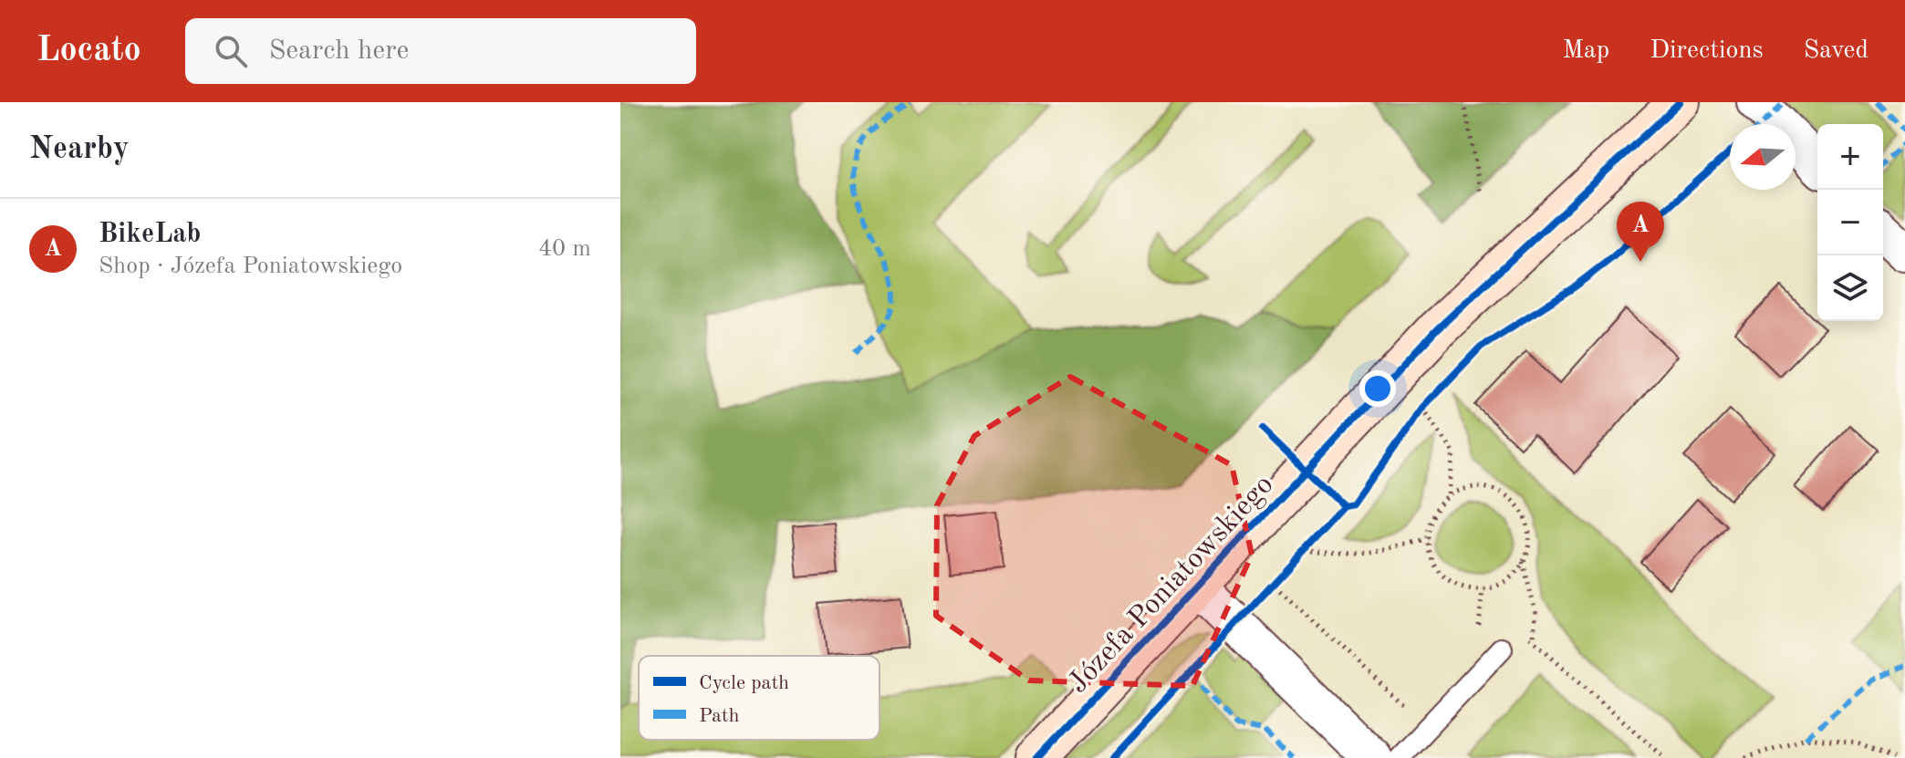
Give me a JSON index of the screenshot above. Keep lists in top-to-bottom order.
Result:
{
  "streets": {
    "street": ["Józefa Poniatowskiego"]
  },
  "legend": ["Cycle path", "Path"],
  "north": "left",
  "page": {
    "header": "Locato",
    "search": "Search here",
    "nav": ["Map", "Directions", "Saved"],
    "heading": "Nearby",
    "map_buttons": ["+", "−"],
    "list": [
      {
        "mark": "A",
        "name": "BikeLab",
        "note": "Shop · Józefa Poniatowskiego",
        "value": "40 m"
      }
    ],
    "pins": "A"
  }
}
